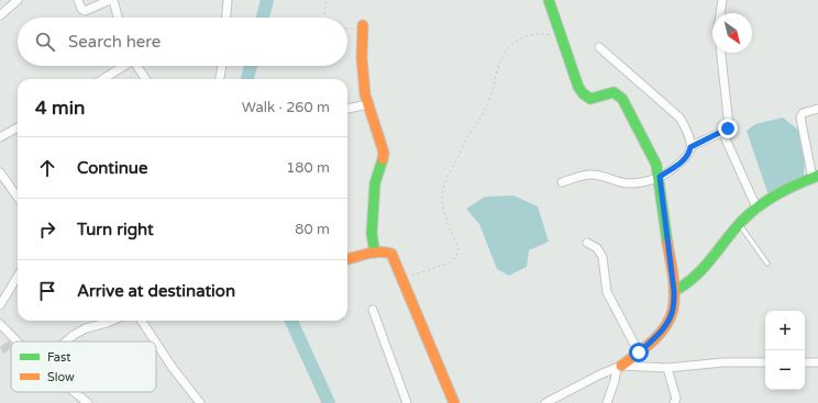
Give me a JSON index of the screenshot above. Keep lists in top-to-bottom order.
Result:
{
  "legend": ["Fast", "Slow"],
  "north": "bottom right",
  "page": {
    "search": "Search here",
    "heading": ["4 min", "Walk · 260 m"],
    "list": [
      ["Continue", "180 m"],
      ["Turn right", "80 m"],
      "Arrive at destination"
    ],
    "map_buttons": ["+", "−"]
  }
}
